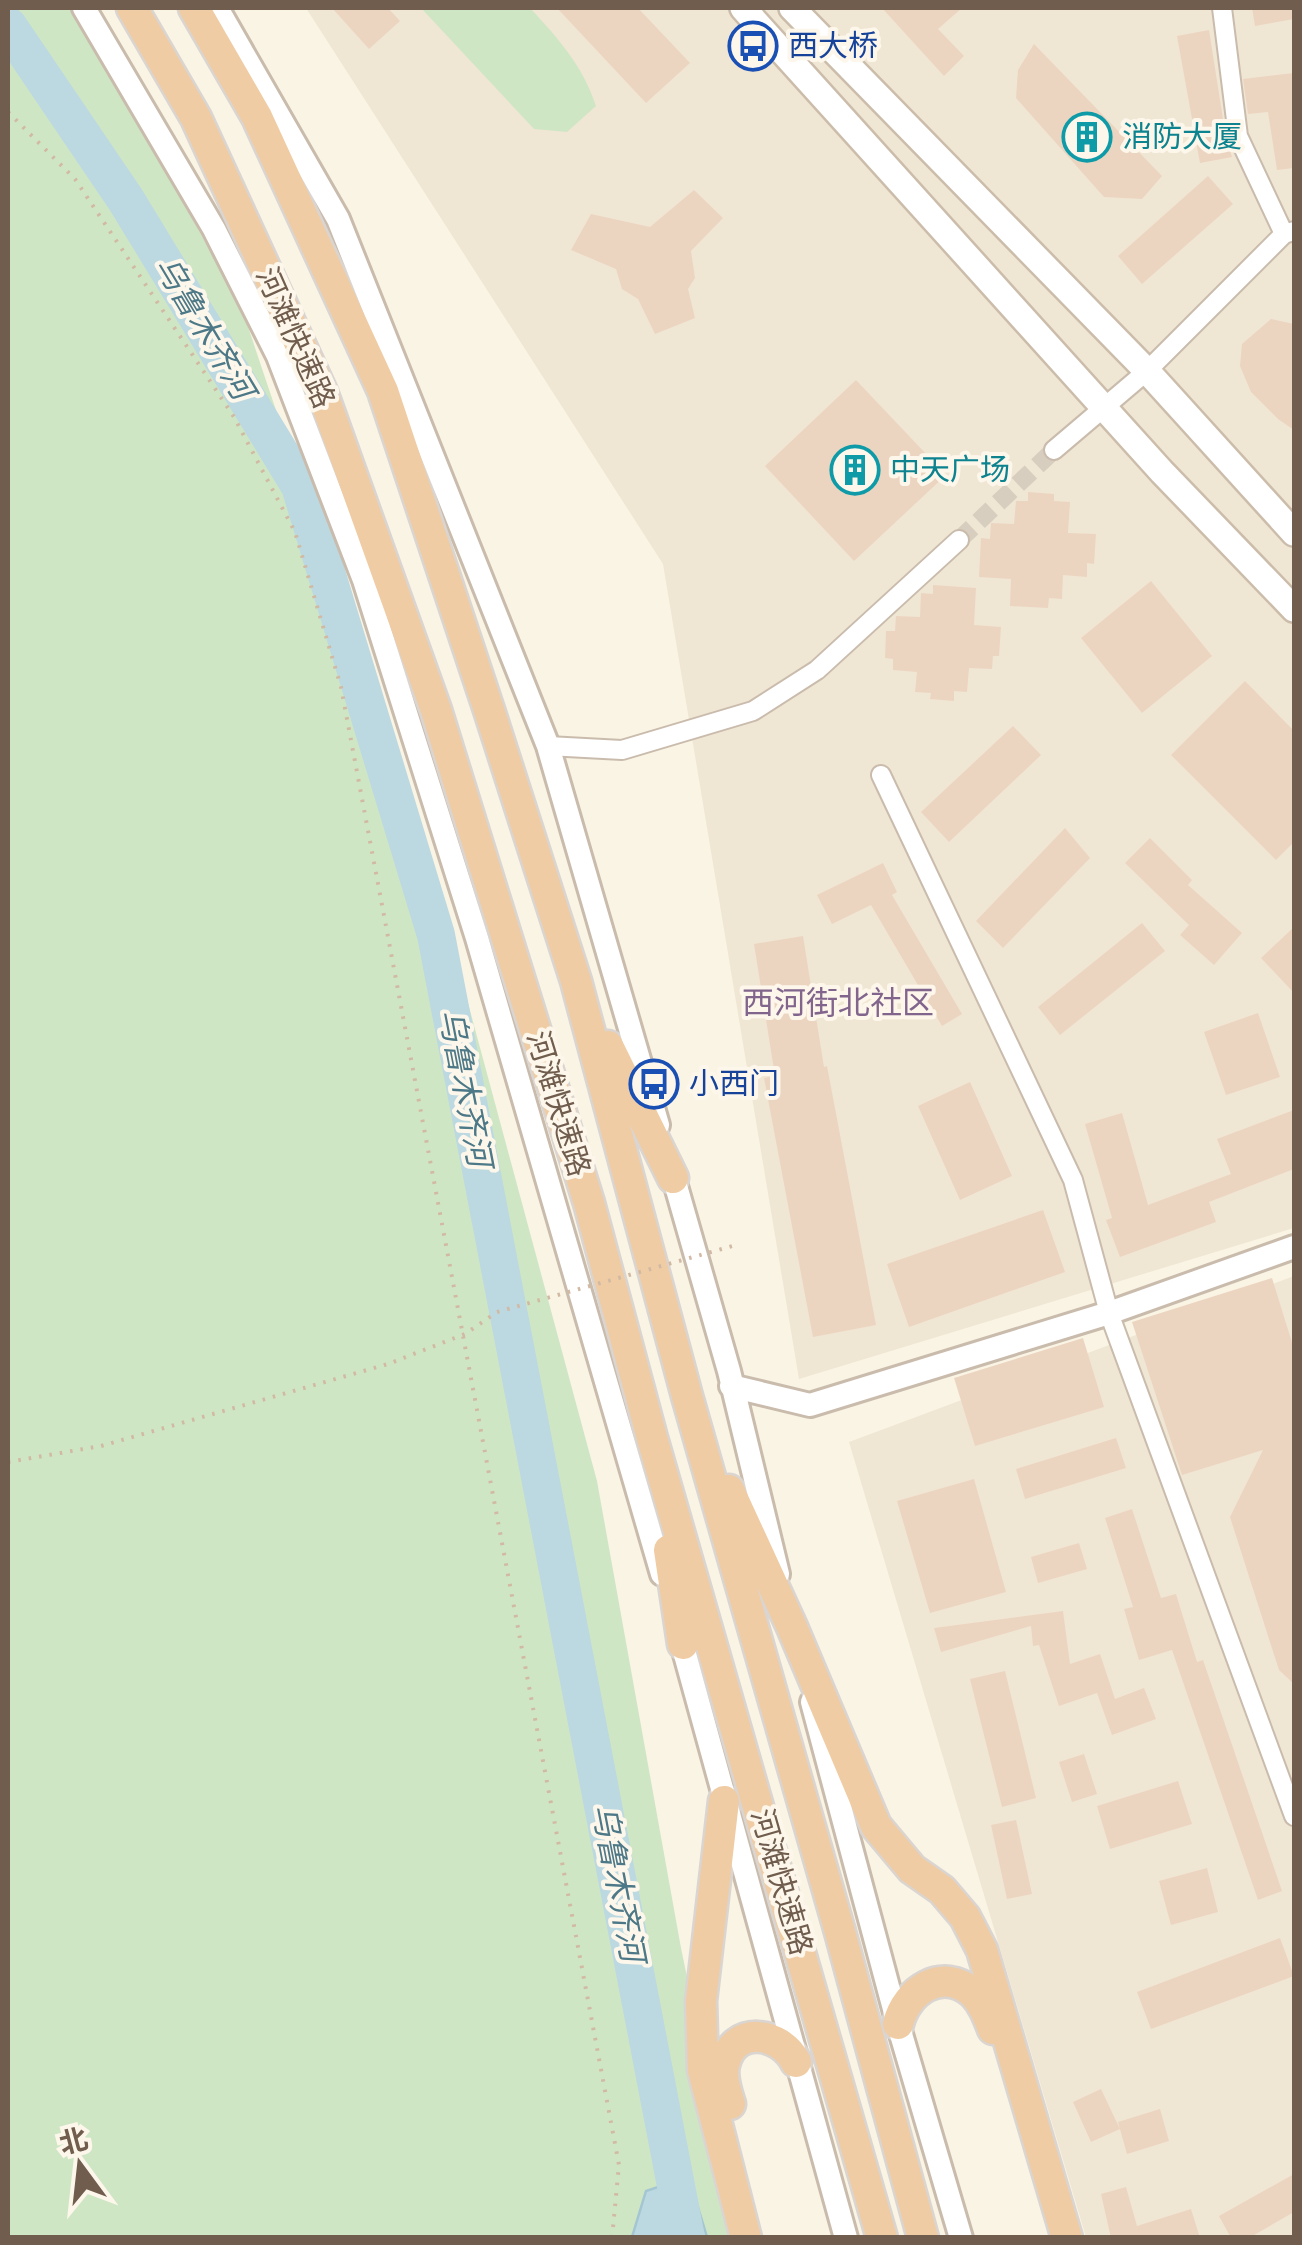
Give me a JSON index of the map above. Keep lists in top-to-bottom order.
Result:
{
  "streets": {
    "highway": ["河滩快速路"]
  },
  "districts": ["西河街北社区"],
  "water": ["乌鲁木齐河"],
  "places": {
    "bus stop": ["西大桥", "小西门"],
    "building": ["消防大厦", "中天广场"]
  },
  "north": "top"
}
